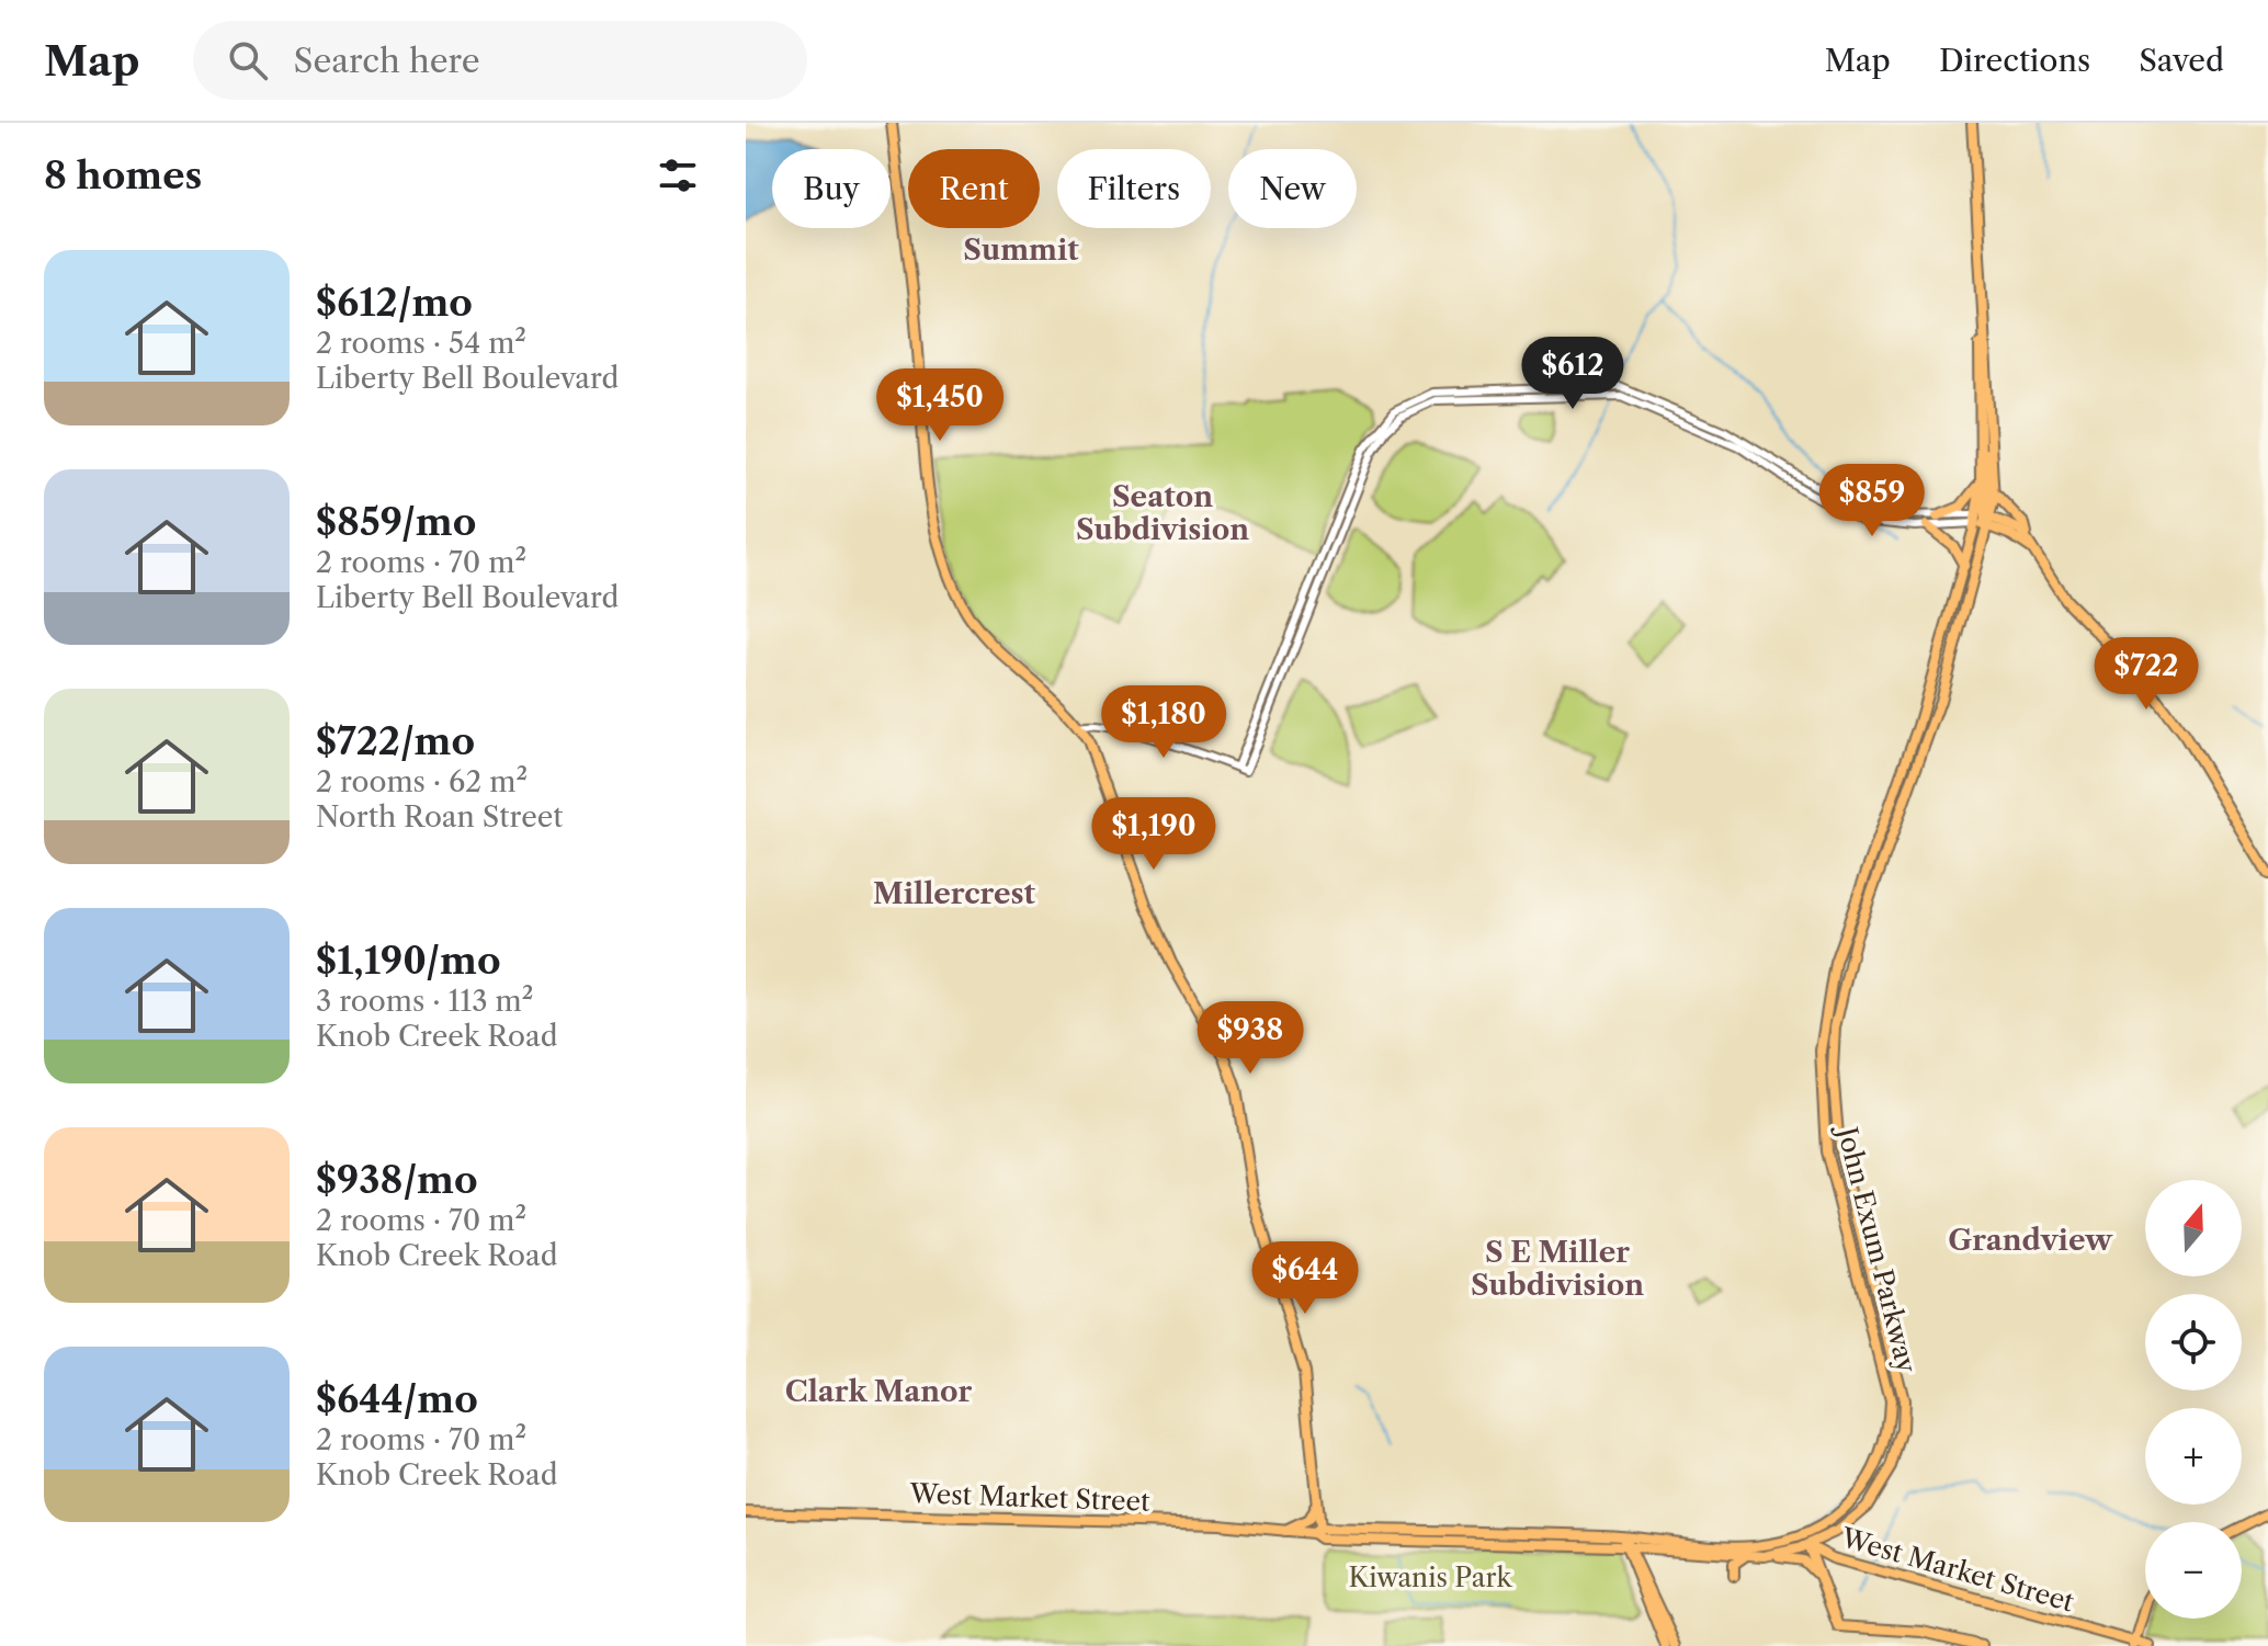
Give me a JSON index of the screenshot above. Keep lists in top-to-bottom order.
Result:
{
  "streets": {
    "main road": ["John Exum Parkway", "West Market Street"]
  },
  "crossings": [
    ["John Exum Parkway", "West Market Street"]
  ],
  "districts": [
    "Summit",
    "Seaton Subdivision",
    "Millercrest",
    "Grandview",
    "S E Miller Subdivision",
    "Clark Manor"
  ],
  "parks": ["Kiwanis Park"],
  "north": "top",
  "page": {
    "header": "Map",
    "search": "Search here",
    "nav": ["Map", "Directions", "Saved"],
    "heading": "8 homes",
    "chip": [
      "Buy",
      "Rent",
      "Filters",
      "New"
    ],
    "list": [
      {
        "name": "$612/mo",
        "note": "2 rooms · 54 m² · Liberty Bell Boulevard"
      },
      {
        "name": "$859/mo",
        "note": "2 rooms · 70 m² · Liberty Bell Boulevard"
      },
      {
        "name": "$722/mo",
        "note": "2 rooms · 62 m² · North Roan Street"
      },
      {
        "name": "$1,190/mo",
        "note": "3 rooms · 113 m² · Knob Creek Road"
      },
      {
        "name": "$938/mo",
        "note": "2 rooms · 70 m² · Knob Creek Road"
      },
      {
        "name": "$644/mo",
        "note": "2 rooms · 70 m² · Knob Creek Road"
      }
    ],
    "price": [
      "$612",
      "$1,450",
      "$859",
      "$722",
      "$1,180",
      "$1,190",
      "$938",
      "$644"
    ],
    "map_buttons": ["+", "−"]
  }
}
